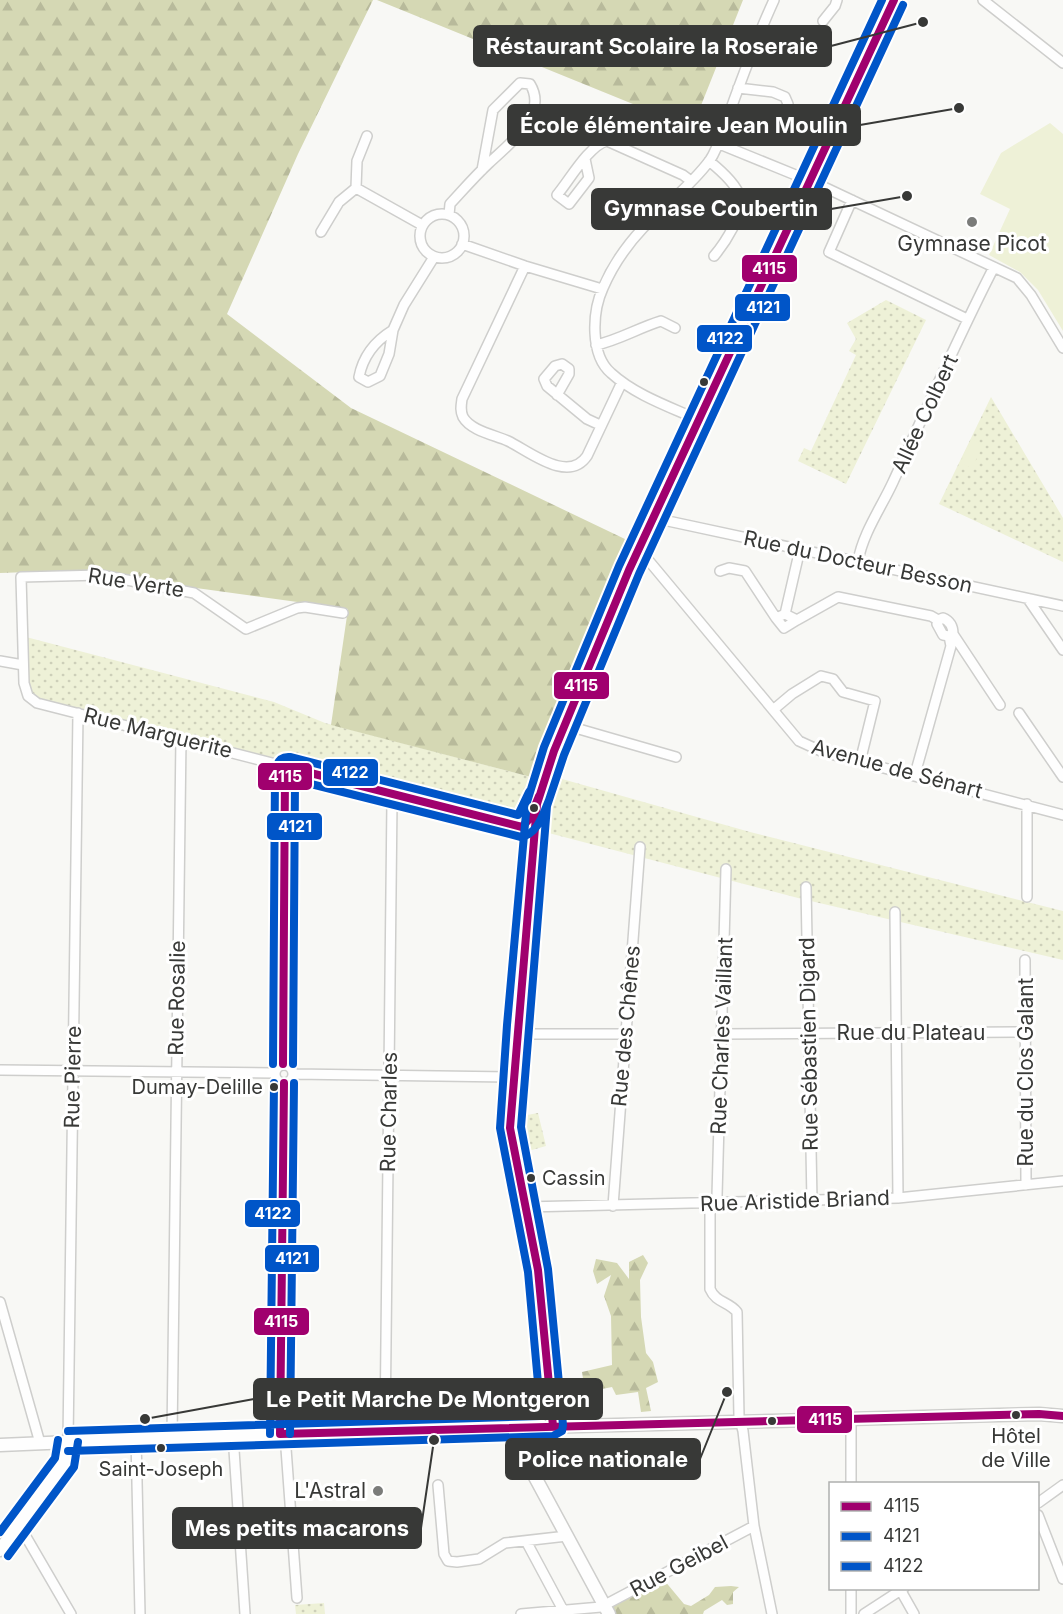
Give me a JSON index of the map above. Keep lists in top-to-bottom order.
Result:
{
  "streets": {
    "street": [
      "Allée Colbert",
      "Rue du Docteur Besson",
      "Rue Verte",
      "Rue Marguerite",
      "Avenue de Sénart",
      "Rue Rosalie",
      "Rue des Chênes",
      "Rue du Plateau",
      "Rue Charles Vaillant",
      "Rue Sébastien Digard",
      "Rue du Clos Galant",
      "Rue Pierre",
      "Rue Charles",
      "Rue Aristide Briand",
      "Rue Geibel"
    ]
  },
  "crossings": [
    ["Allée Colbert", "Rue du Docteur Besson"],
    ["Rue Verte", "Rue Marguerite"],
    ["Rue Marguerite", "Rue Rosalie"],
    ["Rue Marguerite", "Rue Pierre"],
    ["Rue Marguerite", "Rue Charles"],
    ["Rue des Chênes", "Rue Aristide Briand"],
    ["Rue du Plateau", "Rue Charles Vaillant"],
    ["Rue du Plateau", "Rue Sébastien Digard"],
    ["Rue du Plateau", "Rue du Clos Galant"],
    ["Rue Charles Vaillant", "Rue Aristide Briand"],
    ["Rue Sébastien Digard", "Rue Aristide Briand"],
    ["Rue du Clos Galant", "Rue Aristide Briand"]
  ],
  "places": [
    "Réstaurant Scolaire la Roseraie",
    "École élémentaire Jean Moulin",
    "Gymnase Coubertin",
    "Gymnase Picot",
    "Dumay-Delille",
    "Cassin",
    "Police nationale",
    "Hôtel de Ville",
    "Le Petit Marche De Montgeron",
    "Mes petits macarons",
    "Saint-Joseph",
    "L'Astral"
  ],
  "lines": ["transit line 4115", "transit line 4122", "transit line 4121"],
  "legend": ["4115", "4121", "4122"]
}
